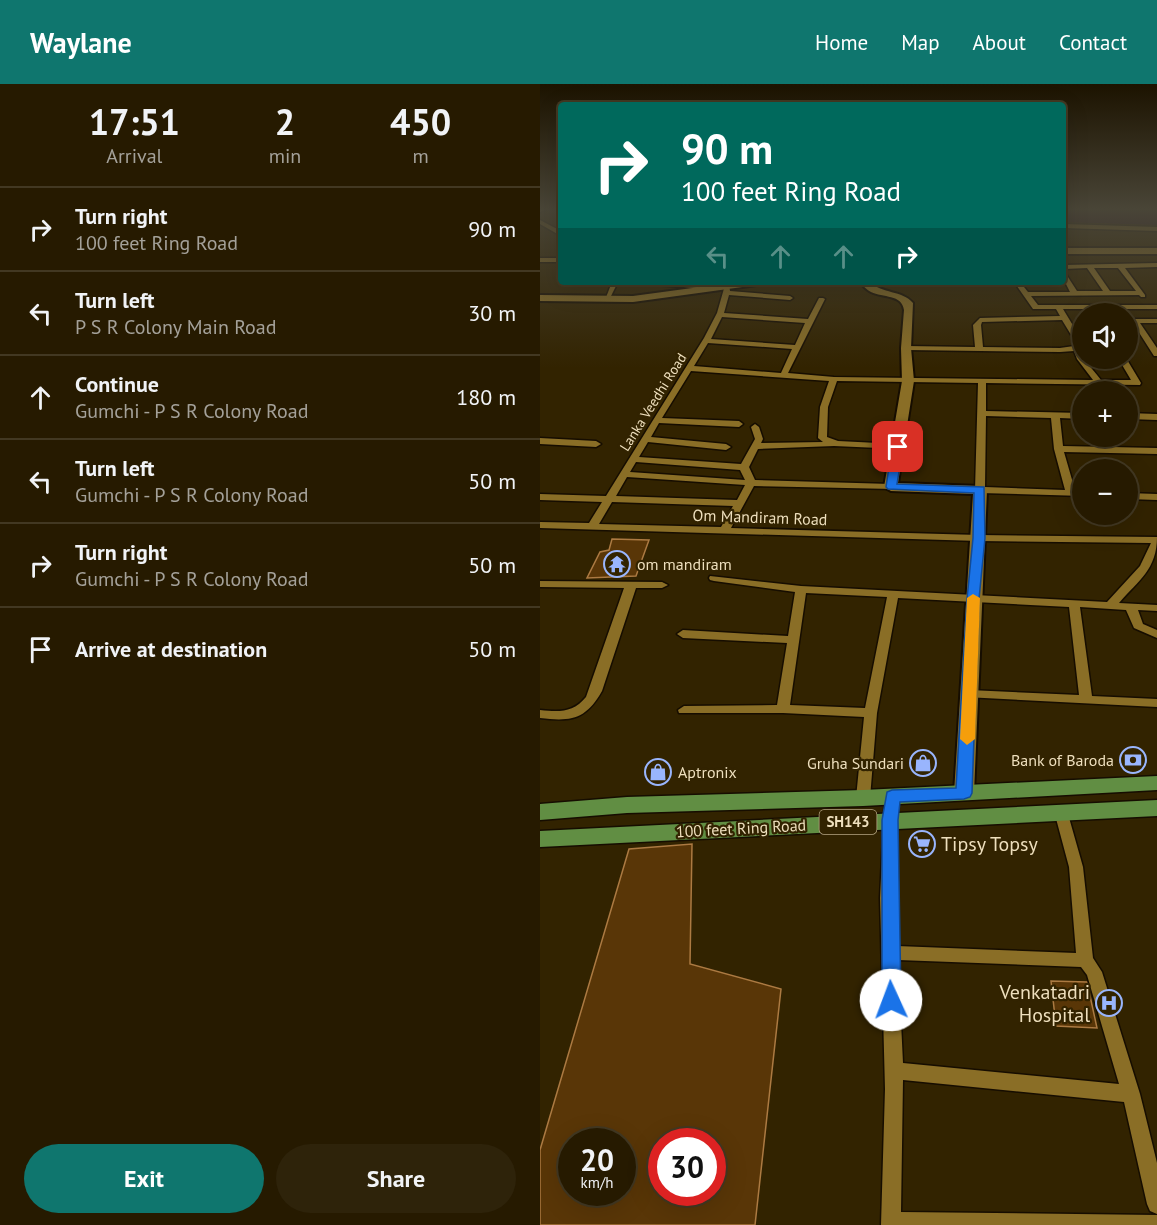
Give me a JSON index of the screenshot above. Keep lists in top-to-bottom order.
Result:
{
  "streets": {
    "main road": ["SH143", "100 feet Ring Road"],
    "street": ["Lanka Veedhi Road", "Om Mandiram Road"]
  },
  "crossings": [
    ["Lanka Veedhi Road", "Om Mandiram Road"]
  ],
  "places": {
    "temple": ["om mandiram"],
    "bank": ["Bank of Baroda"],
    "shop": ["Gruha Sundari", "Aptronix"],
    "supermarket": ["Tipsy Topsy"],
    "hospital": ["Venkatadri Hospital"]
  },
  "page": {
    "header": "Waylane",
    "nav": [
      "Home",
      "Map",
      "About",
      "Contact"
    ],
    "eta": [
      "17:51",
      "Arrival",
      "2",
      "min",
      "450",
      "m"
    ],
    "turn": ["90 m", "100 feet Ring Road"],
    "list": [
      {
        "name": "Turn right",
        "note": "100 feet Ring Road",
        "value": "90 m"
      },
      {
        "name": "Turn left",
        "note": "P S R Colony Main Road",
        "value": "30 m"
      },
      {
        "name": "Continue",
        "note": "Gumchi - P S R Colony Road",
        "value": "180 m"
      },
      {
        "name": "Turn left",
        "note": "Gumchi - P S R Colony Road",
        "value": "50 m"
      },
      {
        "name": "Turn right",
        "note": "Gumchi - P S R Colony Road",
        "value": "50 m"
      },
      {
        "name": "Arrive at destination",
        "value": "50 m"
      }
    ],
    "map_buttons": ["+", "−"],
    "speed": "20 km/h",
    "limit": "30",
    "buttons": ["Exit", "Share"]
  }
}
